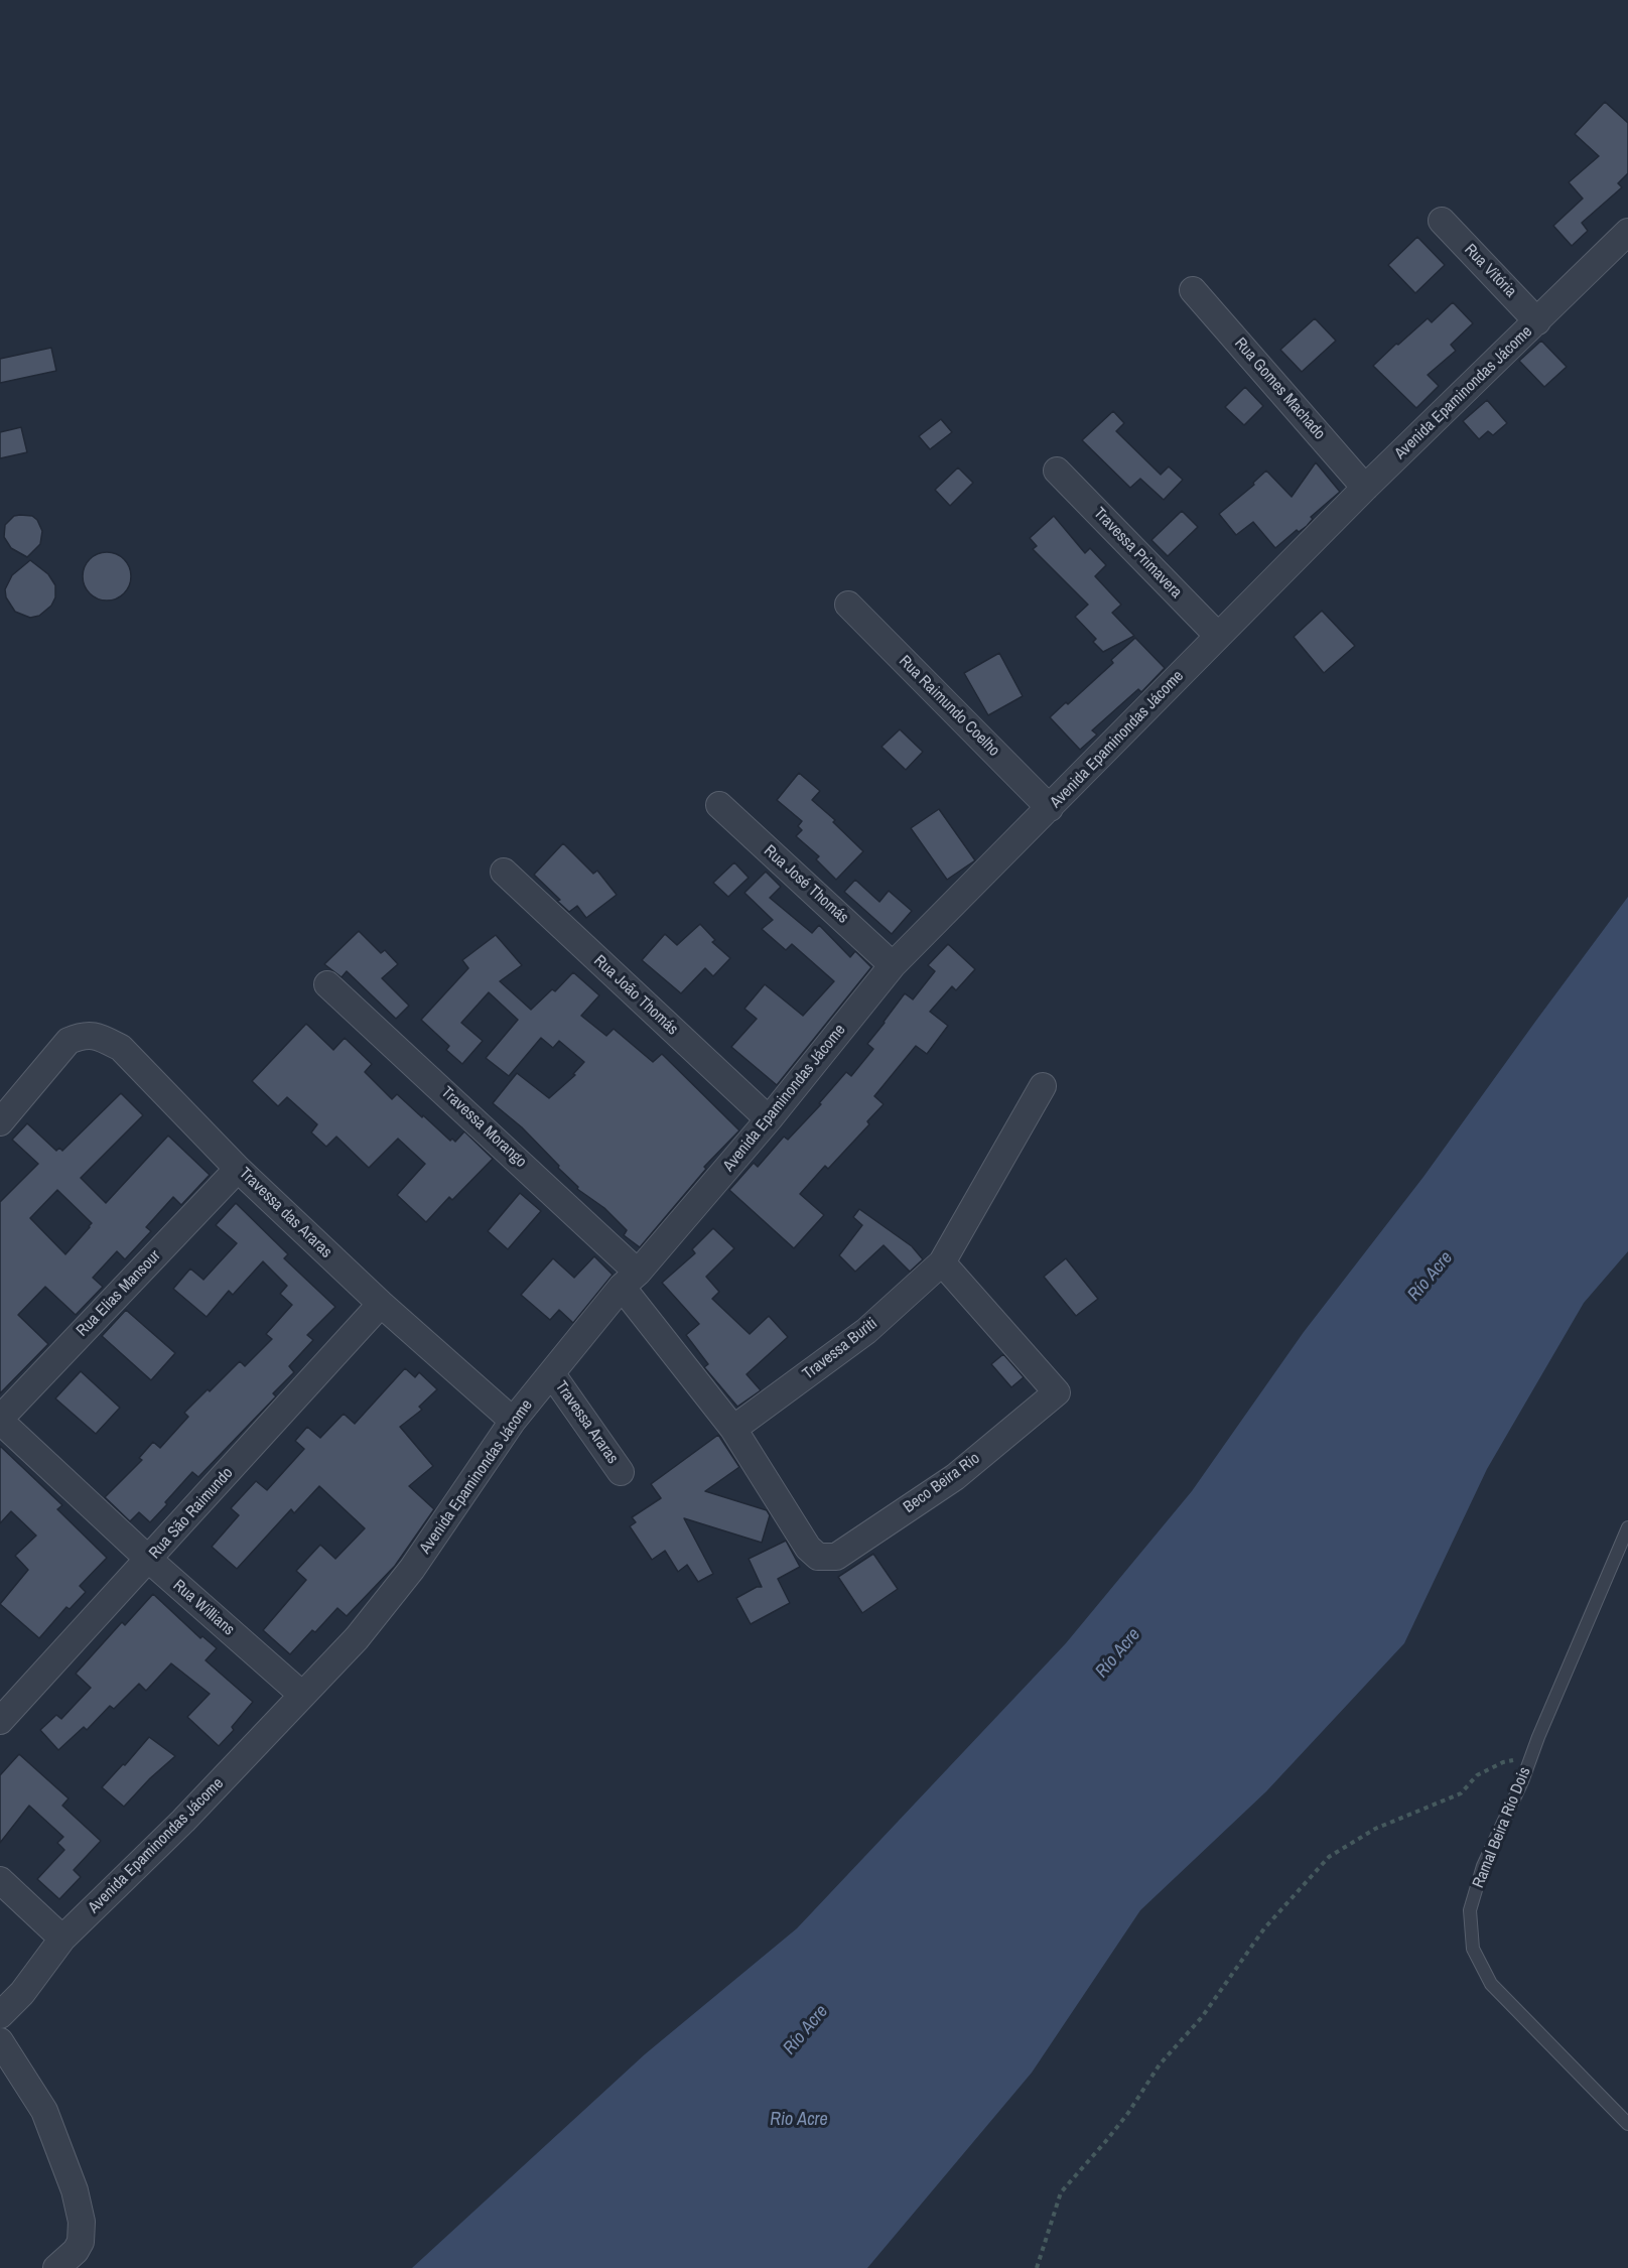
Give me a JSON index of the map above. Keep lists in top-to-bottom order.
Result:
{
  "streets": {
    "street": [
      "Rua Vitória",
      "Rua Gomes Machado",
      "Avenida Epaminondas Jácome",
      "Travessa Primavera",
      "Rua Raimundo Coelho",
      "Rua José Thomás",
      "Rua João Thomás",
      "Travessa Morango",
      "Travessa das Araras",
      "Rua Elias Mansour",
      "Travessa Buriti",
      "Travessa Araras",
      "Beco Beira Rio",
      "Rua São Raimundo",
      "Rua Willians"
    ],
    "lane": ["Ramal Beira Rio Dois"]
  },
  "crossings": [
    ["Rua Vitória", "Avenida Epaminondas Jácome"],
    ["Rua Gomes Machado", "Avenida Epaminondas Jácome"],
    ["Avenida Epaminondas Jácome", "Travessa Primavera"],
    ["Avenida Epaminondas Jácome", "Rua Raimundo Coelho"],
    ["Avenida Epaminondas Jácome", "Rua José Thomás"],
    ["Avenida Epaminondas Jácome", "Rua João Thomás"],
    ["Avenida Epaminondas Jácome", "Travessa Morango"],
    ["Avenida Epaminondas Jácome", "Travessa das Araras"],
    ["Avenida Epaminondas Jácome", "Travessa Araras"],
    ["Avenida Epaminondas Jácome", "Rua Willians"],
    ["Travessa Morango", "Travessa Buriti"],
    ["Travessa Morango", "Beco Beira Rio"],
    ["Travessa das Araras", "Rua Elias Mansour"],
    ["Travessa das Araras", "Rua São Raimundo"],
    ["Rua Elias Mansour", "Rua Willians"],
    ["Travessa Buriti", "Beco Beira Rio"],
    ["Rua São Raimundo", "Rua Willians"]
  ],
  "water": ["Río Acre", "Rio Acre"]
}
